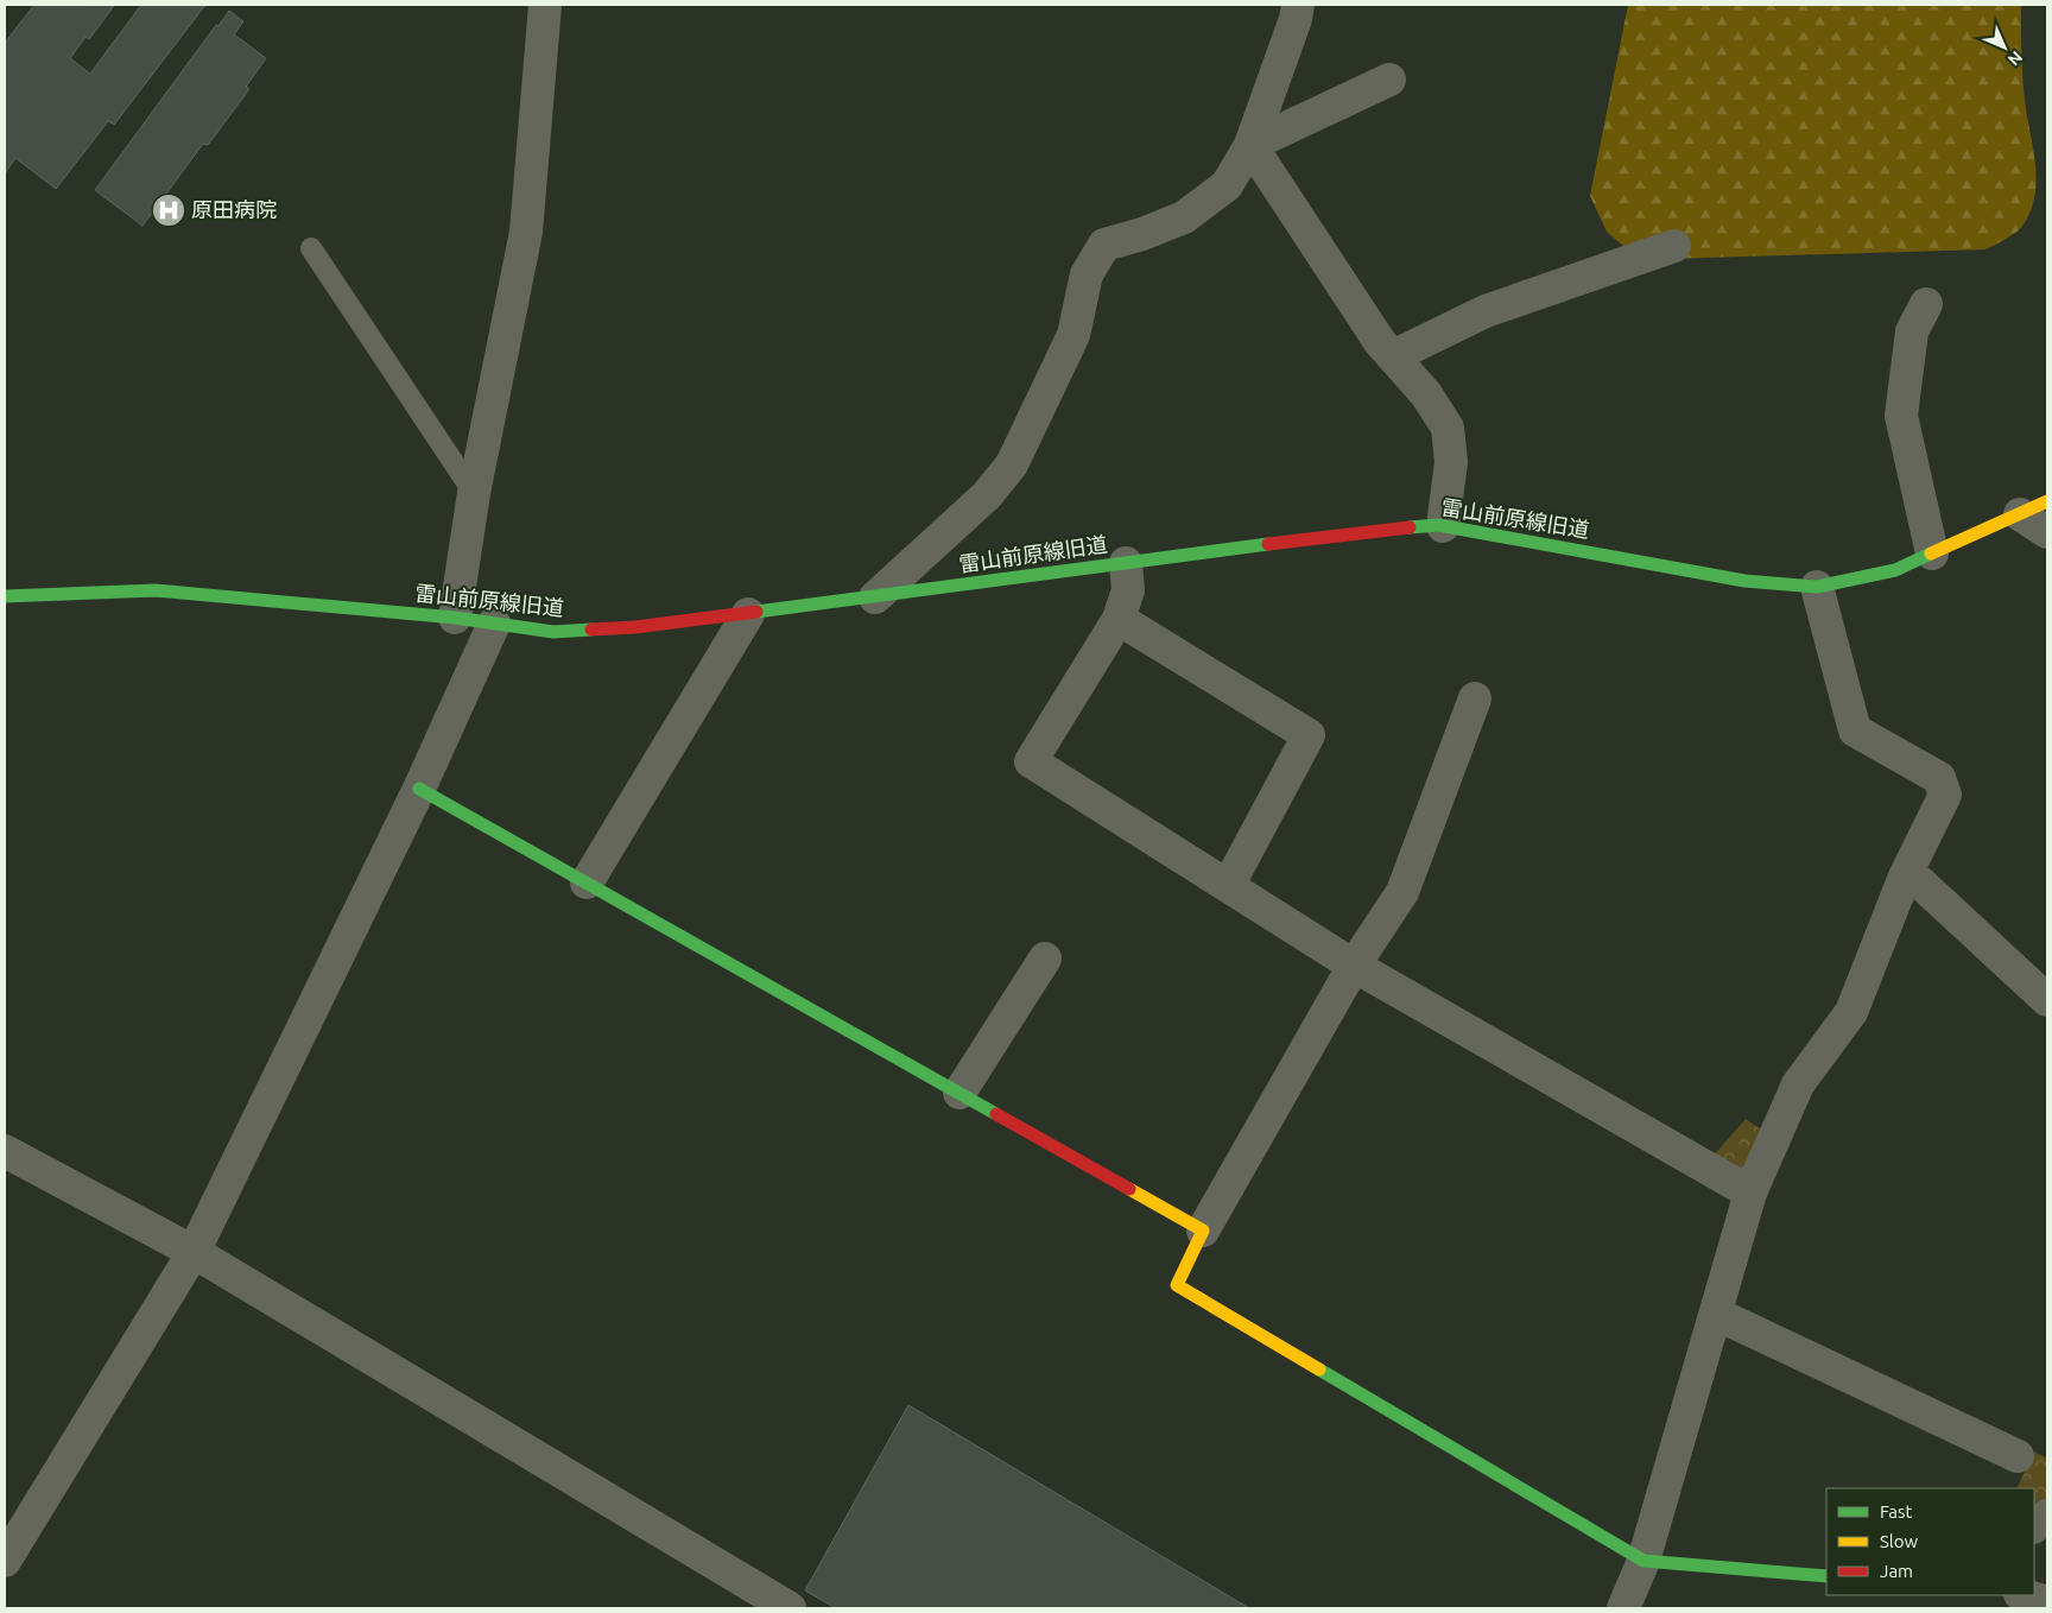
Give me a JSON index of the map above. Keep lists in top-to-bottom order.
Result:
{
  "streets": {
    "street": ["雷山前原線旧道"]
  },
  "places": {
    "hospital": ["原田病院"]
  },
  "legend": ["Fast", "Slow", "Jam"],
  "north": "bottom right"
}
